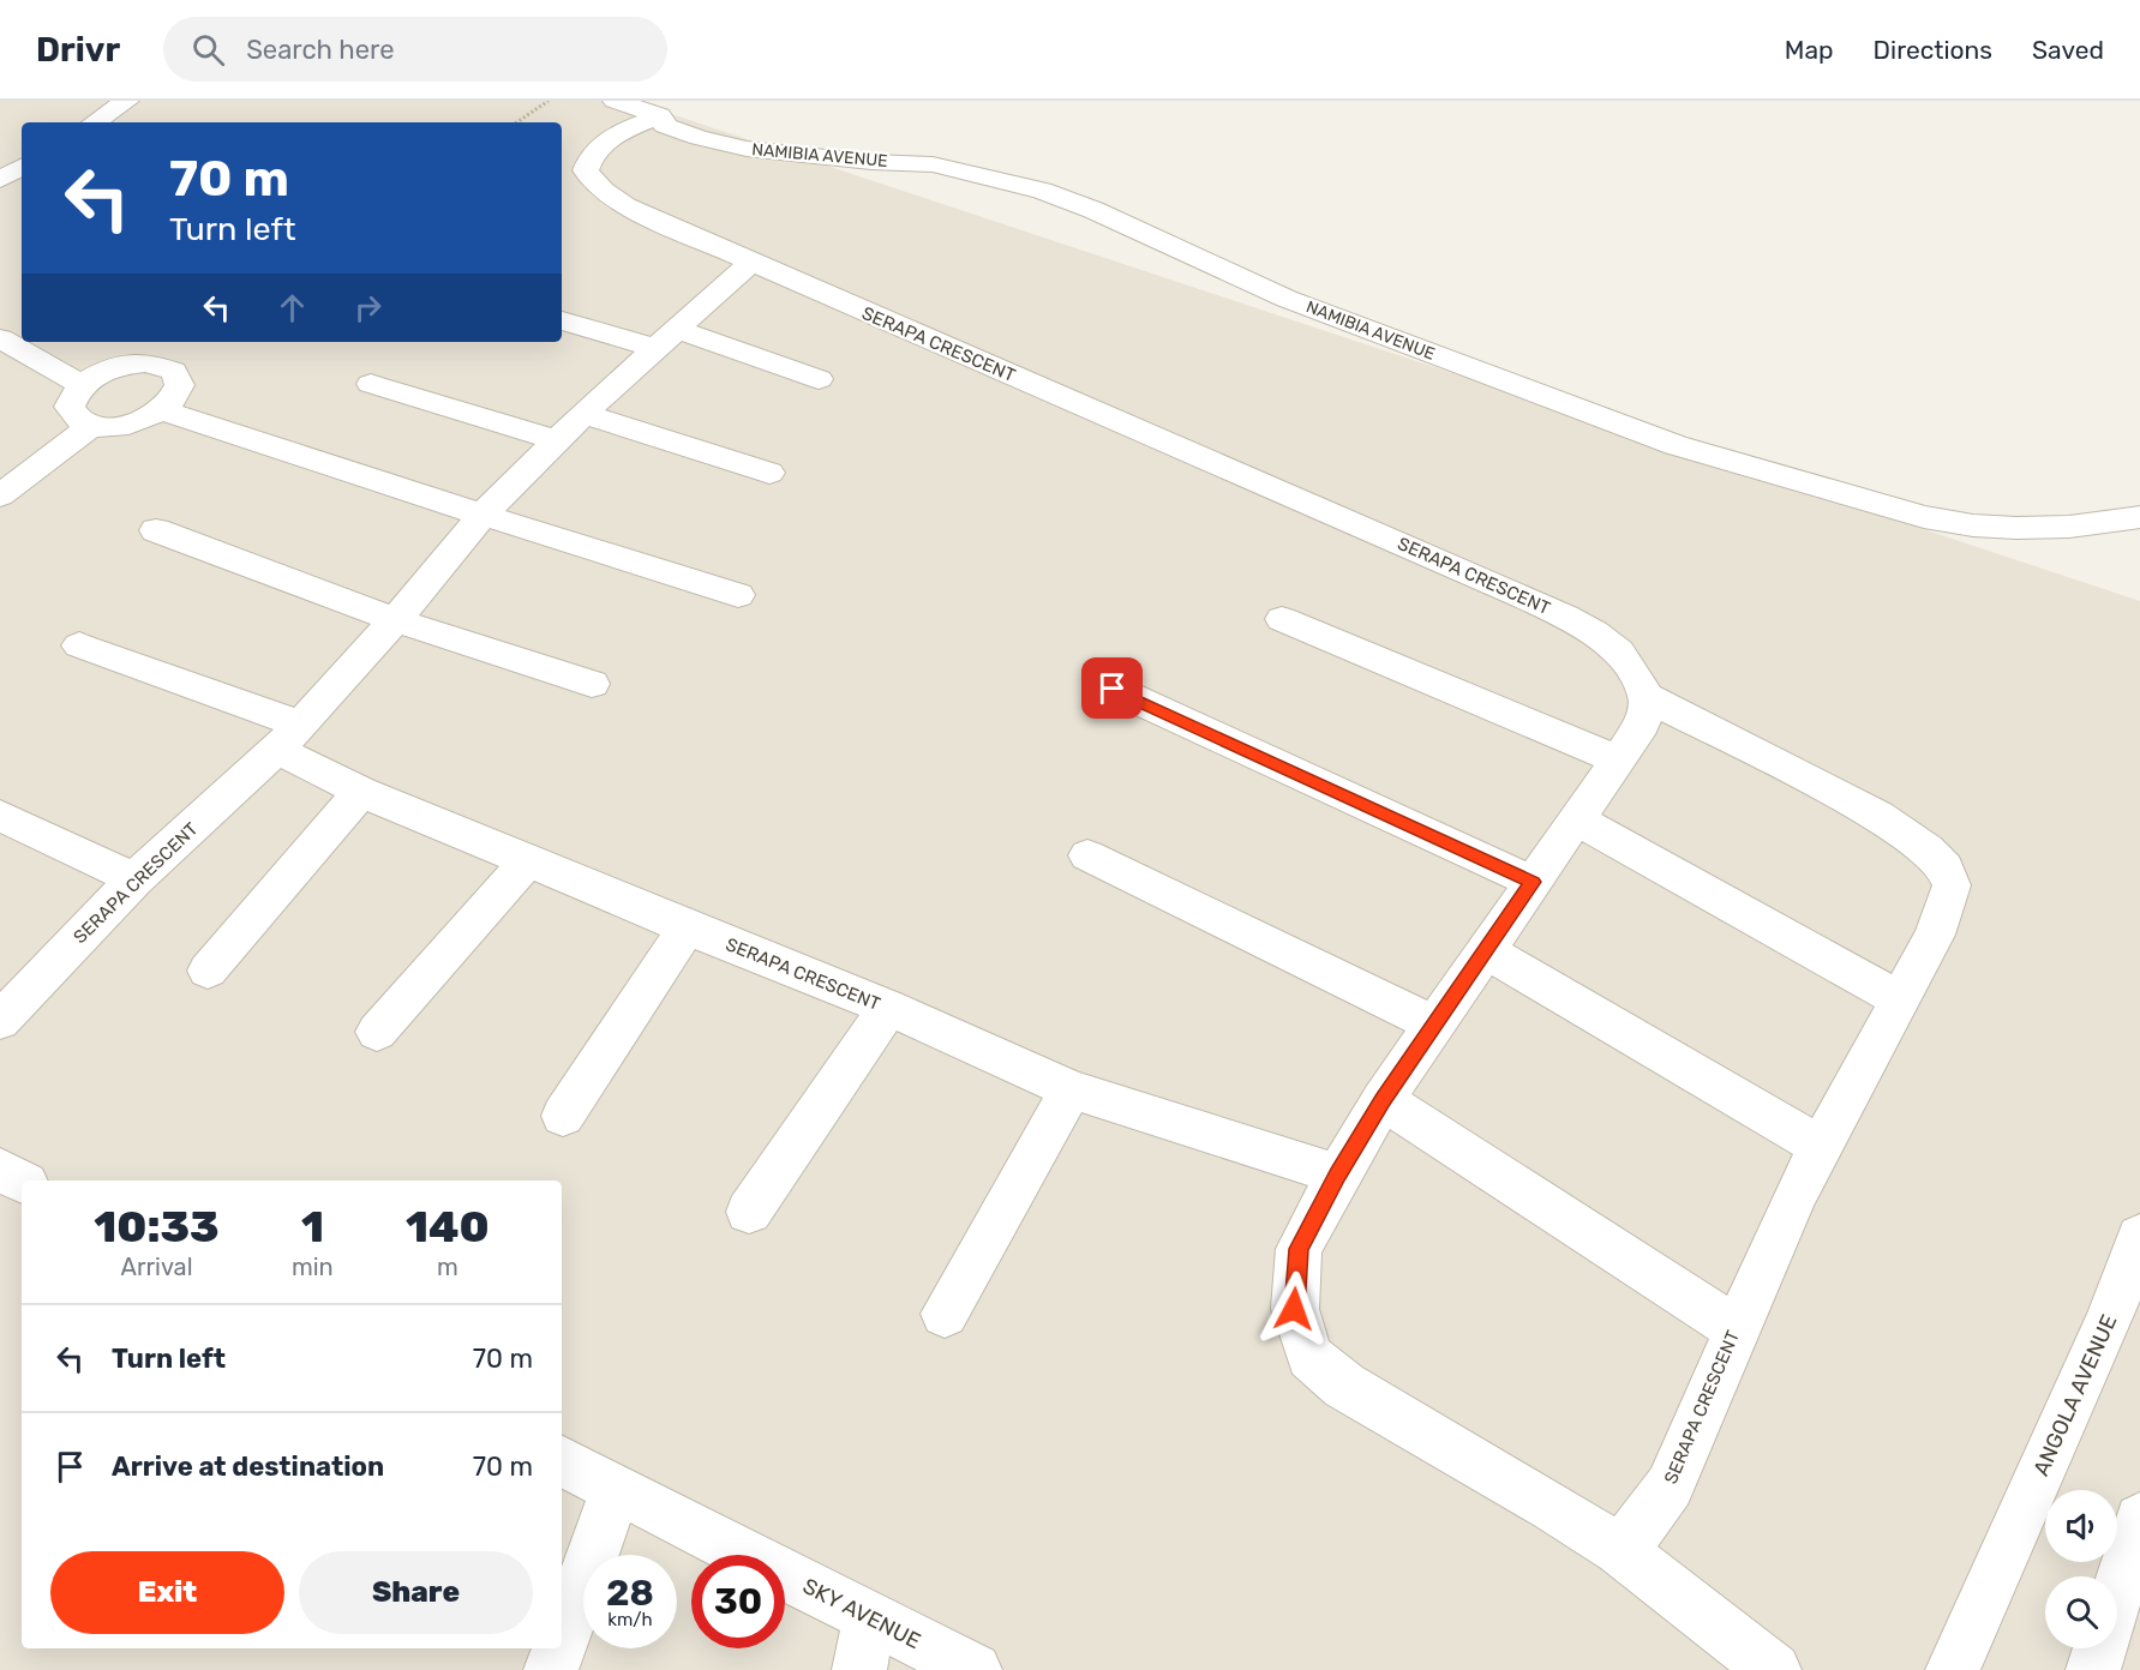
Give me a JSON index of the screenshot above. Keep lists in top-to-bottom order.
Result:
{
  "streets": {
    "street": [
      "NAMIBIA AVENUE",
      "SERAPA CRESCENT",
      "ANGOLA AVENUE",
      "SKY AVENUE"
    ]
  },
  "crossings": [
    ["NAMIBIA AVENUE", "SERAPA CRESCENT"]
  ],
  "page": {
    "header": "Drivr",
    "search": "Search here",
    "nav": ["Map", "Directions", "Saved"],
    "turn": ["70 m", "Turn left"],
    "eta": [
      "10:33",
      "Arrival",
      "1",
      "min",
      "140",
      "m"
    ],
    "list": [
      {
        "name": "Turn left",
        "value": "70 m"
      },
      {
        "name": "Arrive at destination",
        "value": "70 m"
      }
    ],
    "buttons": ["Exit", "Share"],
    "speed": "28 km/h",
    "limit": "30"
  }
}
